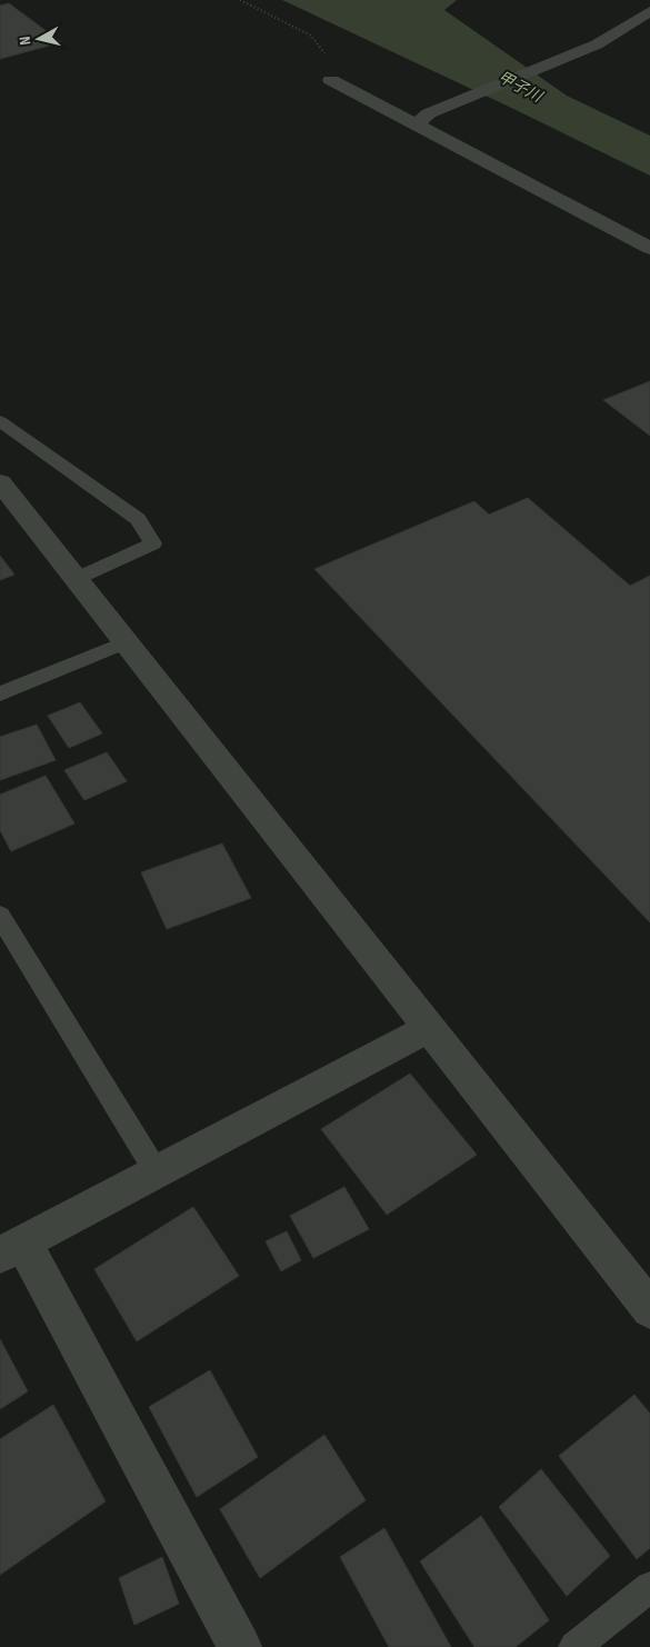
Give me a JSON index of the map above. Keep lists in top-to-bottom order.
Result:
{
  "water": ["甲子川"],
  "north": "left"
}
